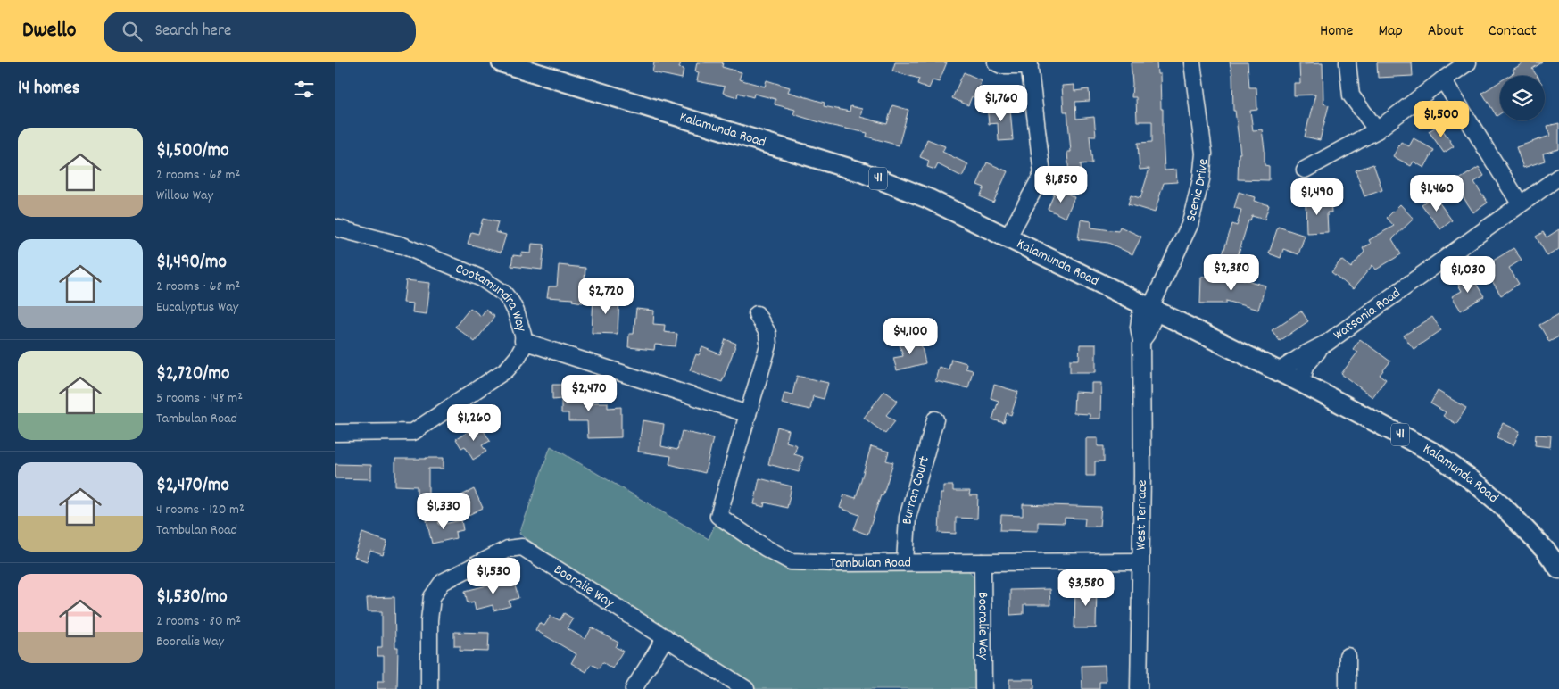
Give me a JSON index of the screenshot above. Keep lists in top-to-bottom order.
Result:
{
  "streets": {
    "main road": ["Kalamunda Road", "41"],
    "street": [
      "Scenic Drive",
      "Cootamundra Way",
      "Watsonia Road",
      "Burran Court",
      "West Terrace",
      "Tambulan Road",
      "Booralie Way"
    ]
  },
  "crossings": [
    ["Kalamunda Road", "Scenic Drive"],
    ["Kalamunda Road", "Watsonia Road"],
    ["Kalamunda Road", "West Terrace"],
    ["Scenic Drive", "West Terrace"],
    ["Burran Court", "Tambulan Road"],
    ["West Terrace", "Tambulan Road"],
    ["Tambulan Road", "Booralie Way"]
  ],
  "page": {
    "header": "Dwello",
    "search": "Search here",
    "nav": [
      "Home",
      "Map",
      "About",
      "Contact"
    ],
    "heading": "14 homes",
    "price": [
      "$1,760",
      "$1,500",
      "$1,850",
      "$1,460",
      "$1,490",
      "$2,380",
      "$1,030",
      "$2,720",
      "$4,100",
      "$2,470",
      "$1,260",
      "$1,330",
      "$1,530",
      "$3,580"
    ],
    "list": [
      {
        "name": "$1,500/mo",
        "note": "2 rooms · 68 m² · Willow Way"
      },
      {
        "name": "$1,490/mo",
        "note": "2 rooms · 68 m² · Eucalyptus Way"
      },
      {
        "name": "$2,720/mo",
        "note": "5 rooms · 148 m² · Tambulan Road"
      },
      {
        "name": "$2,470/mo",
        "note": "4 rooms · 120 m² · Tambulan Road"
      },
      {
        "name": "$1,530/mo",
        "note": "2 rooms · 80 m² · Booralie Way"
      }
    ]
  }
}
